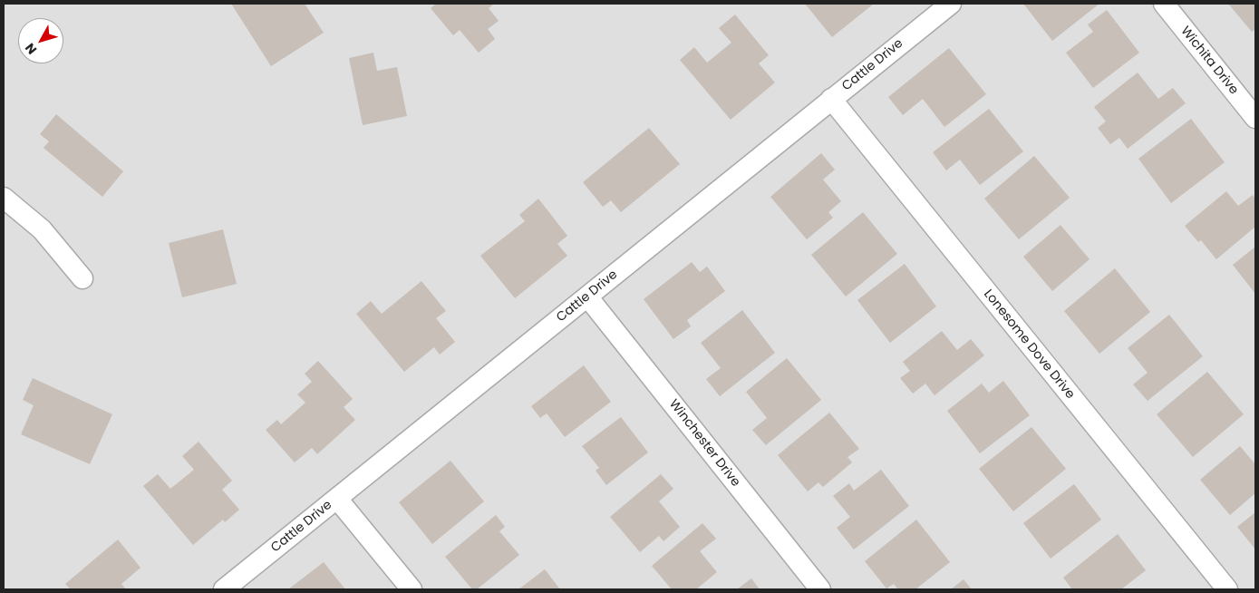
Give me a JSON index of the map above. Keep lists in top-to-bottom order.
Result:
{
  "streets": {
    "street": [
      "Wichita Drive",
      "Cattle Drive",
      "Lonesome Dove Drive",
      "Winchester Drive"
    ]
  },
  "crossings": [
    ["Cattle Drive", "Lonesome Dove Drive"],
    ["Cattle Drive", "Winchester Drive"]
  ],
  "north": "bottom left"
}
